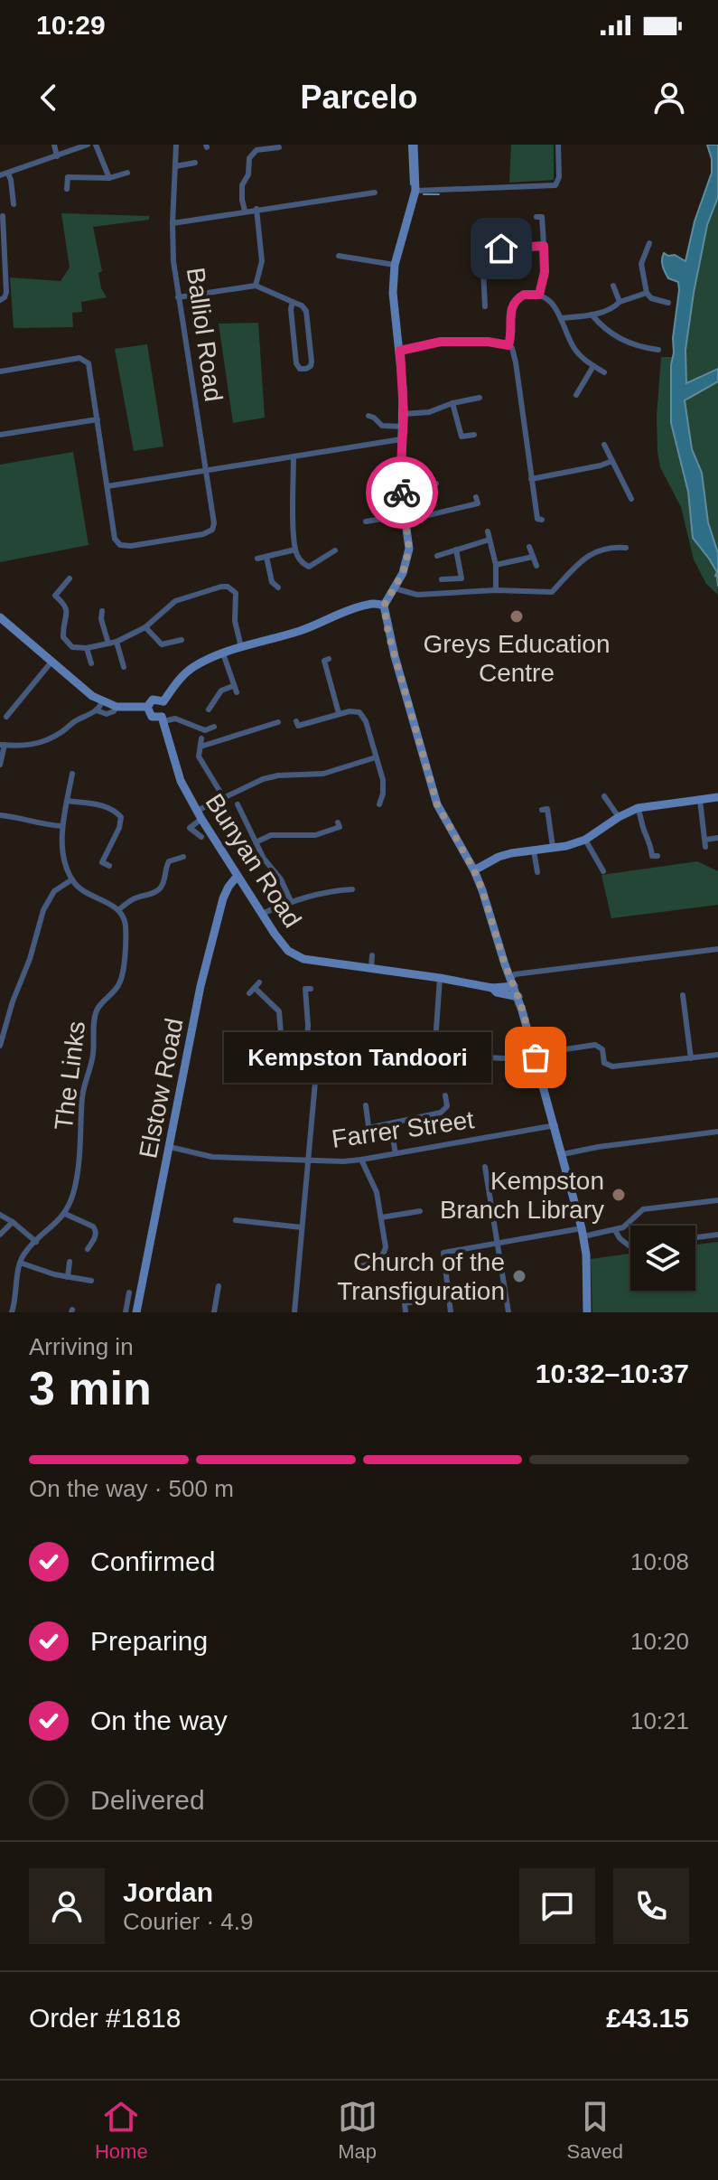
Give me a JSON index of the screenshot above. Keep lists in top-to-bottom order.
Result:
{
  "streets": {
    "main road": ["Bunyan Road", "Elstow Road"],
    "street": ["Balliol Road", "The Links", "Farrer Street"]
  },
  "crossings": [
    ["Bunyan Road", "Elstow Road"],
    ["Elstow Road", "Farrer Street"]
  ],
  "places": [
    "Greys Education Centre",
    "Kempston Tandoori",
    "Kempston Branch Library",
    "Church of the Transfiguration"
  ],
  "page": {
    "status": "10:29",
    "header": "Parcelo",
    "bubble": "Kempston Tandoori",
    "heading": ["3 min", "Arriving in", "10:32–10:37"],
    "panel": [
      "Jordan",
      "Courier · 4.9",
      "Order #1818",
      "£43.15"
    ],
    "bar": "On the way · 500 m",
    "list": [
      ["Confirmed", "10:08"],
      ["Preparing", "10:20"],
      ["On the way", "10:21"],
      "Delivered"
    ],
    "tabs": ["Home", "Map", "Saved"]
  }
}
